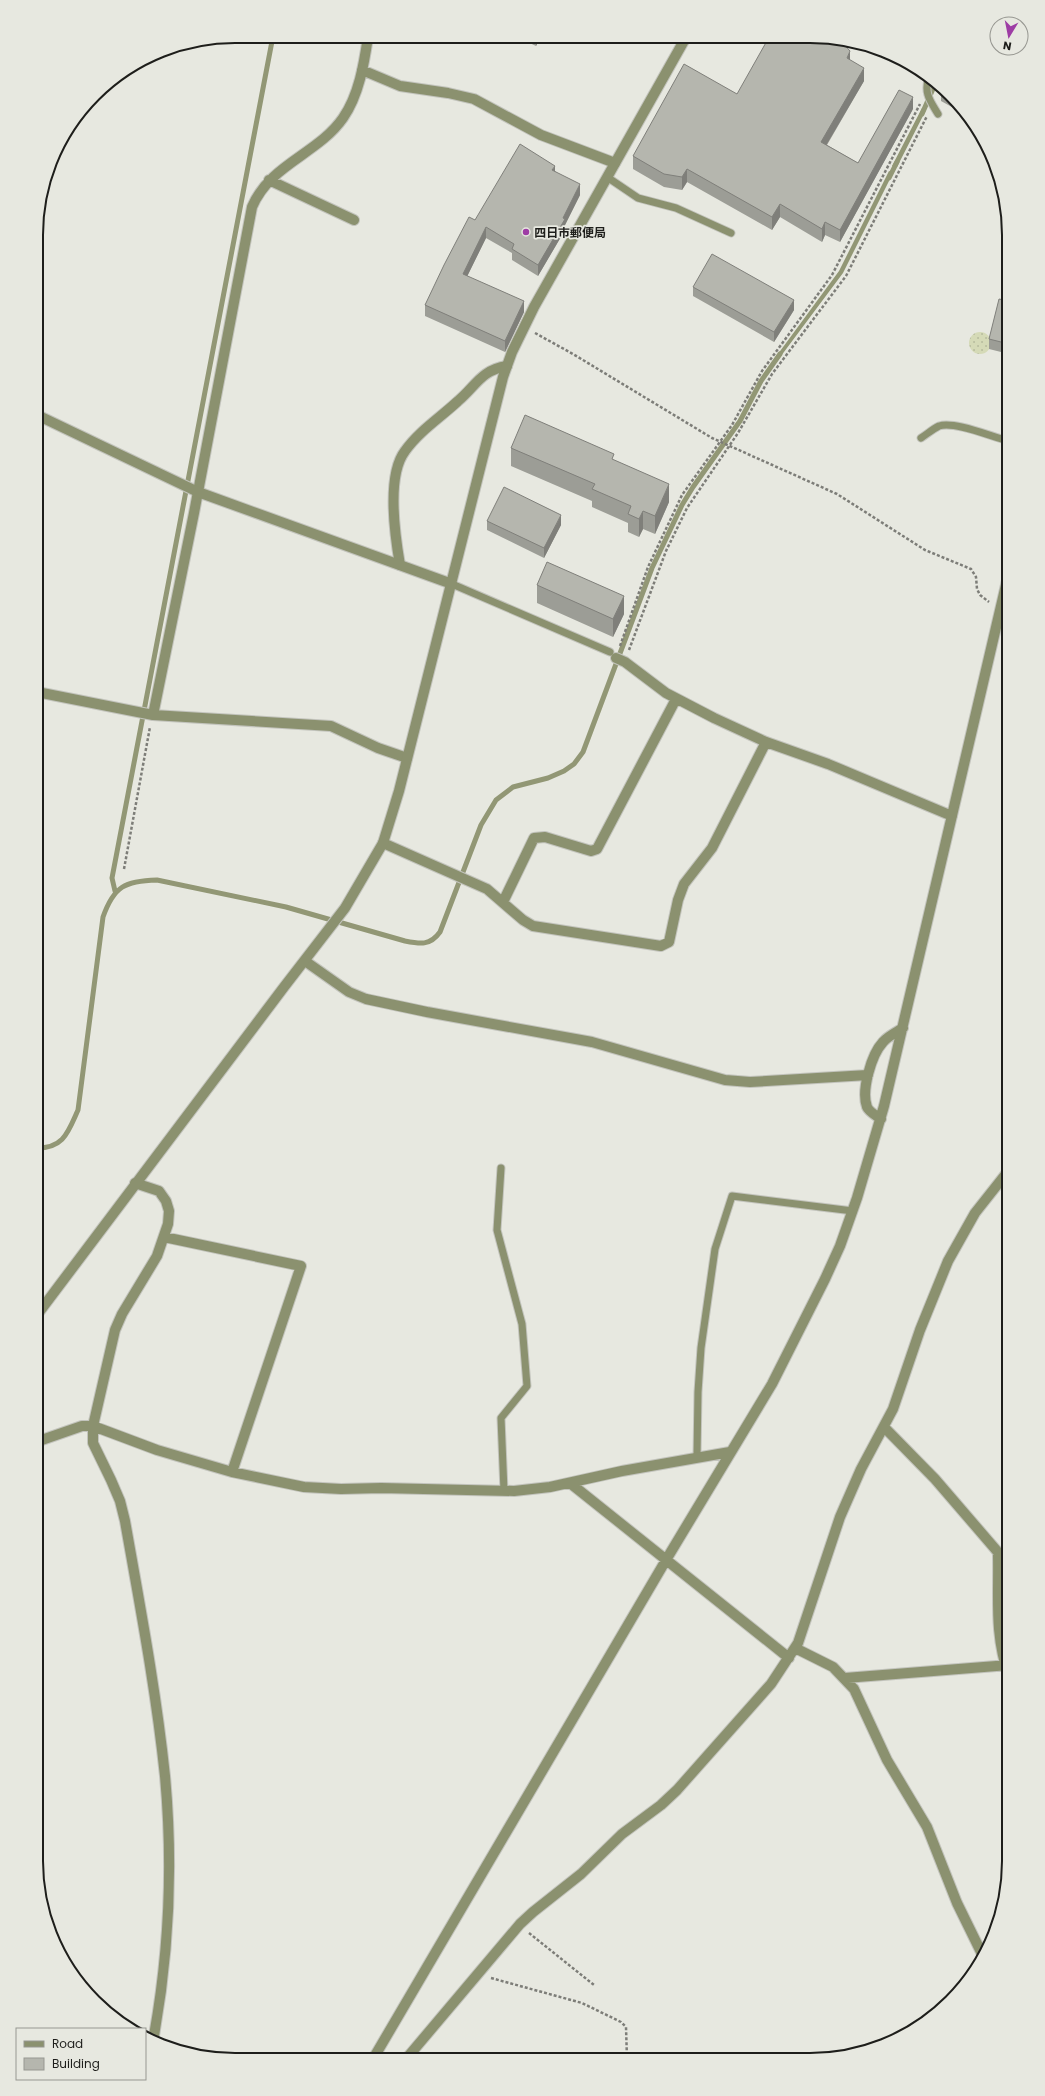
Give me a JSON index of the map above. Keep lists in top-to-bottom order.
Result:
{
  "places": ["四日市郵便局"],
  "legend": ["Road", "Building"],
  "north": "bottom"
}
